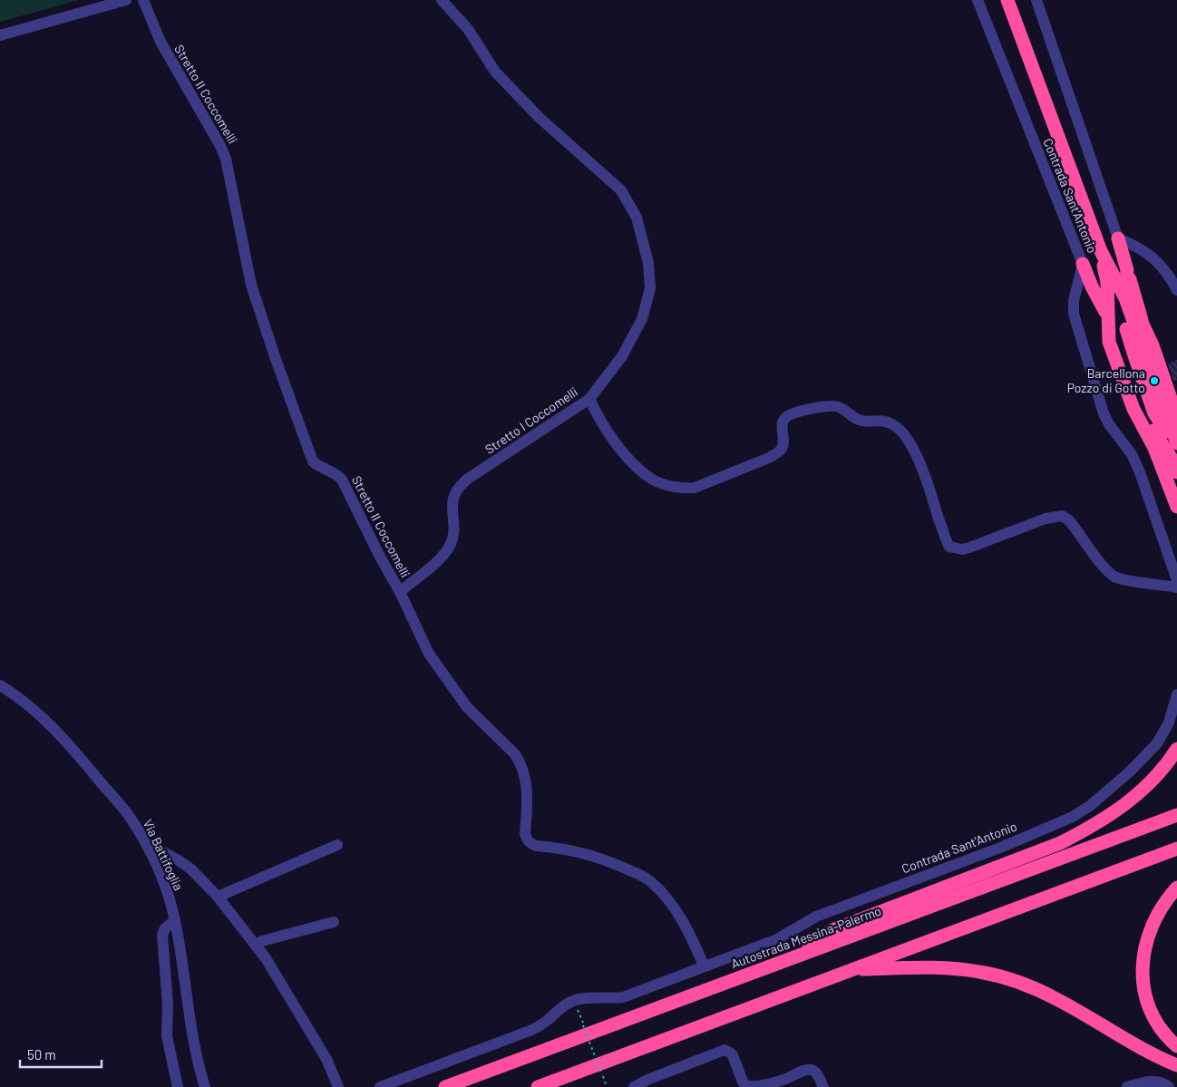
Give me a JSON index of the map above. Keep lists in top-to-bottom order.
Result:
{
  "streets": {
    "highway": ["Autostrada Messina-Palermo"],
    "street": [
      "Stretto II Coccomelli",
      "Contrada Sant'Antonio",
      "Stretto I Coccomelli",
      "Via Battifoglia"
    ]
  },
  "crossings": [
    ["Stretto II Coccomelli", "Contrada Sant'Antonio"],
    ["Stretto II Coccomelli", "Stretto I Coccomelli"]
  ],
  "places": ["Barcellona Pozzo di Gotto"],
  "scale_bar": "50 m"
}
